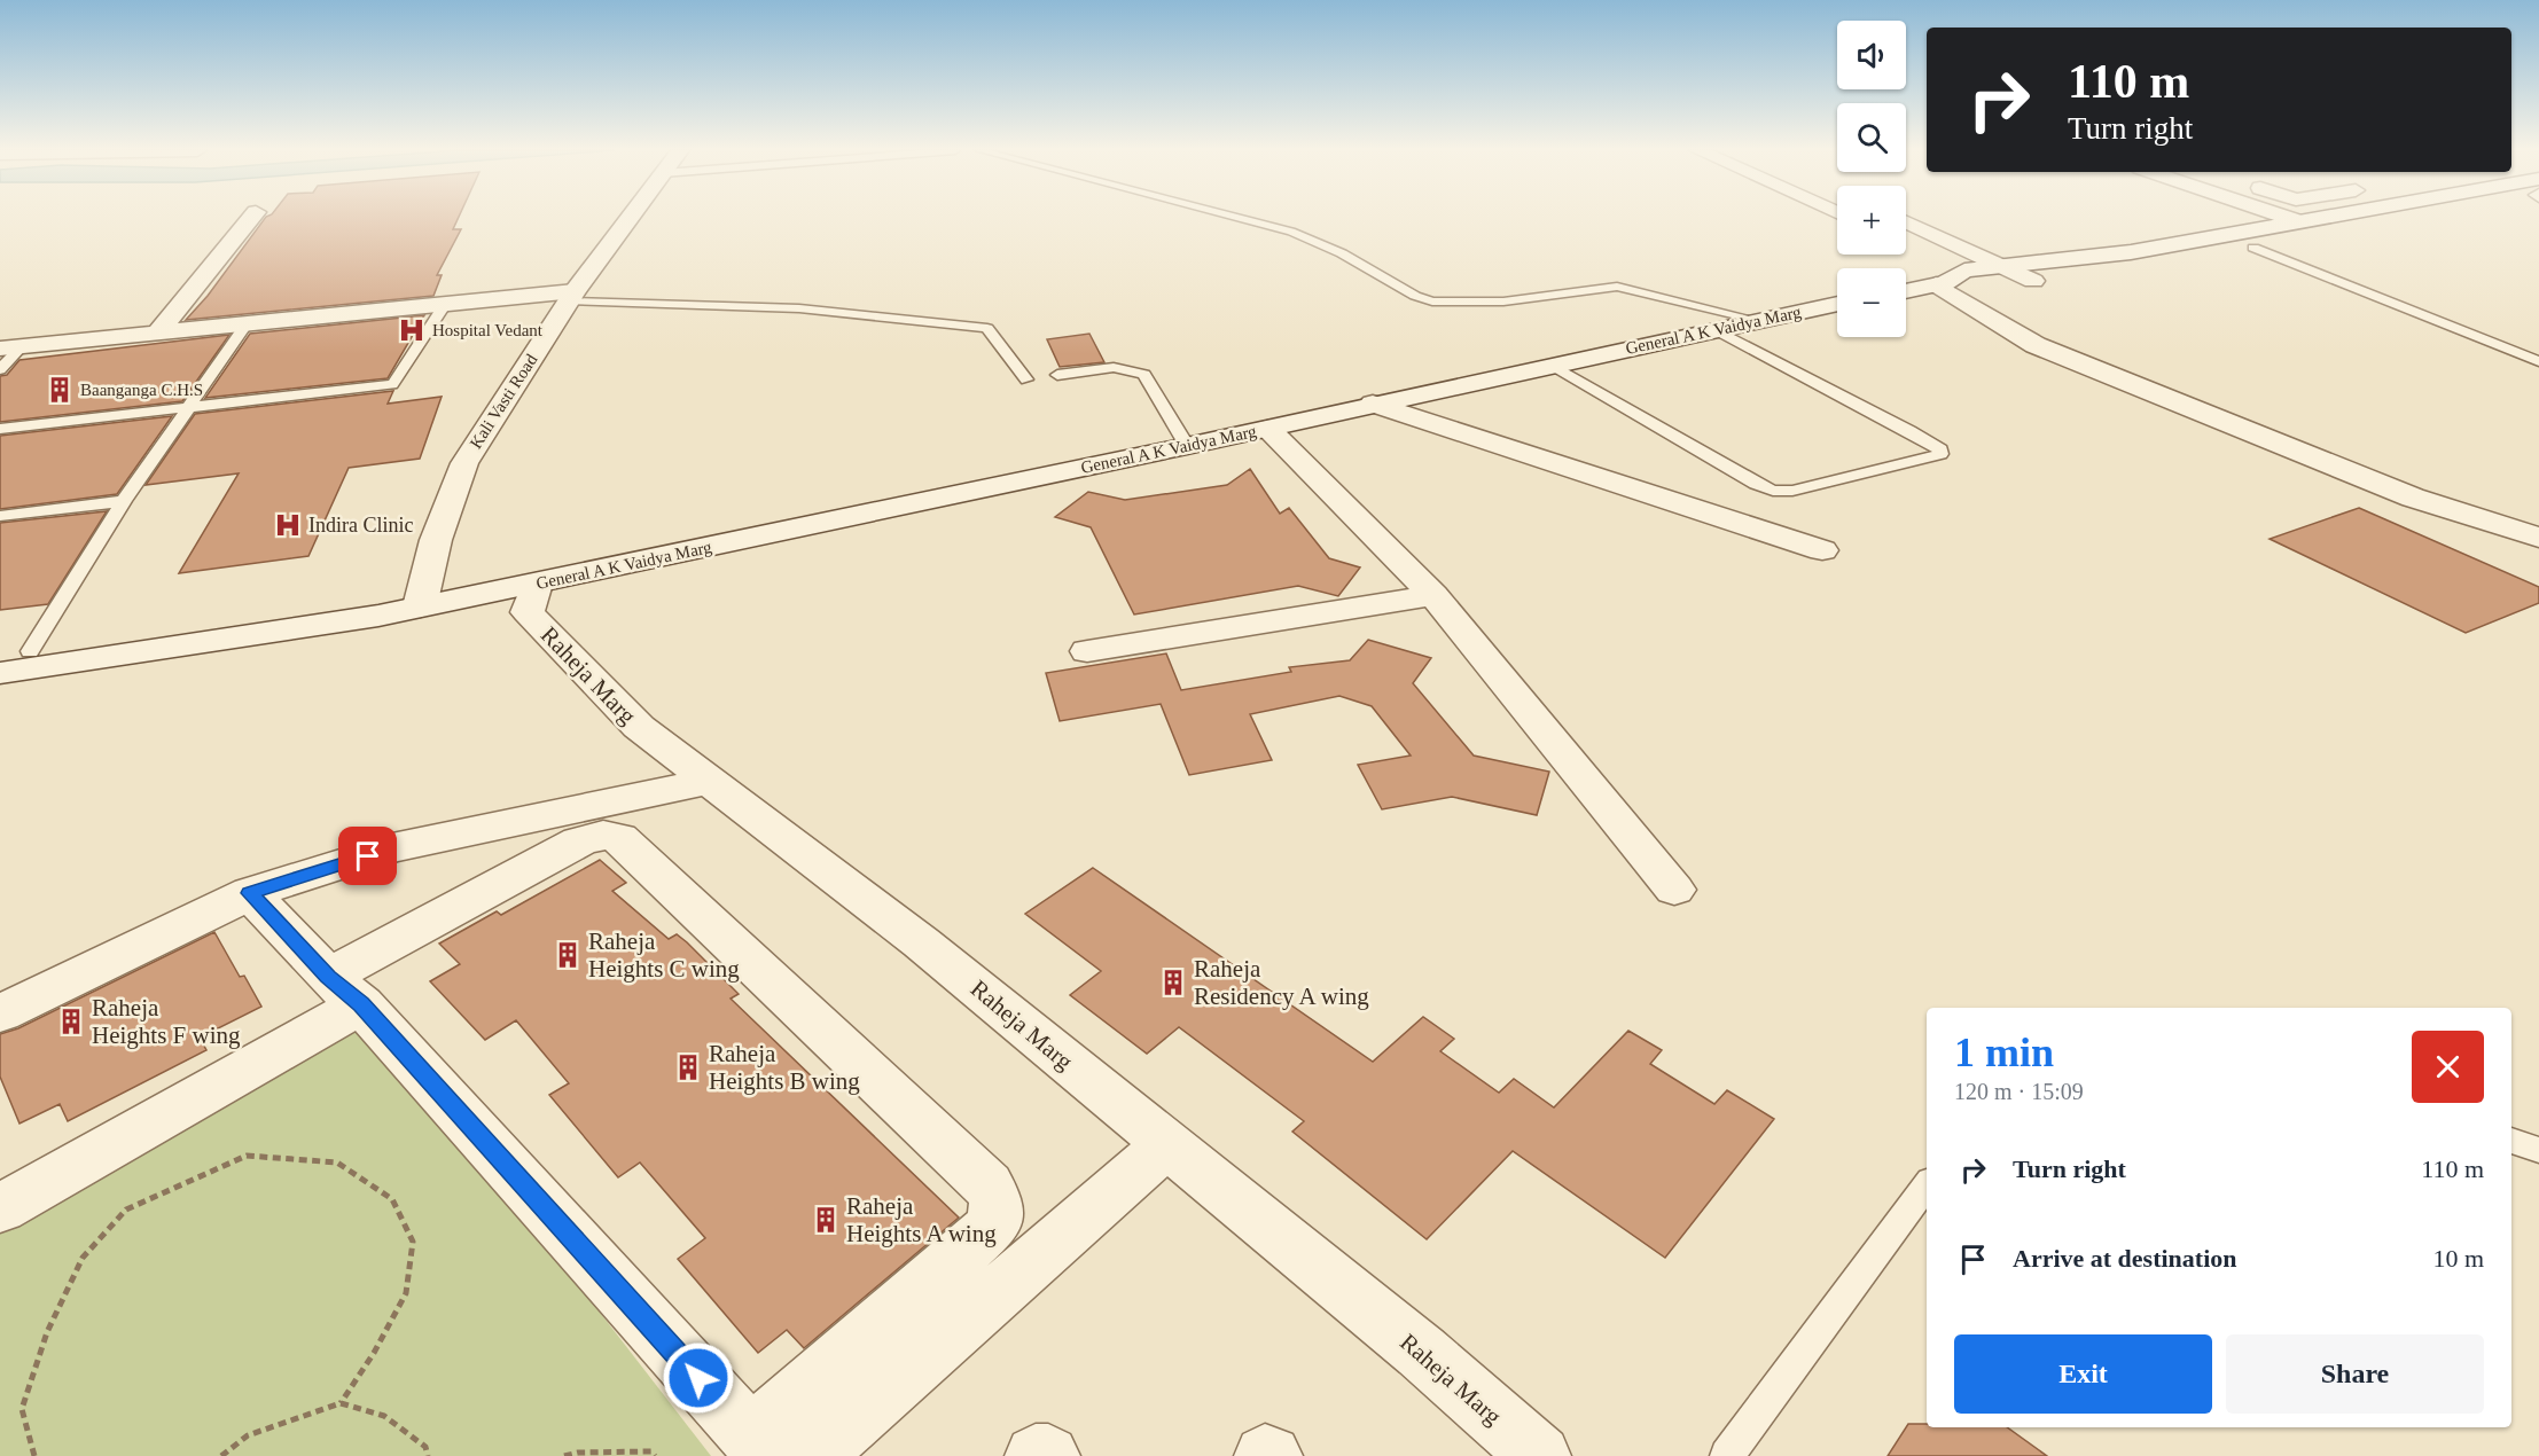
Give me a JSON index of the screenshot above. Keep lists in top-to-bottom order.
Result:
{
  "streets": {
    "street": ["General A K Vaidya Marg", "Kali Vasti Road", "Raheja Marg"]
  },
  "crossings": [
    ["General A K Vaidya Marg", "Kali Vasti Road"],
    ["General A K Vaidya Marg", "Raheja Marg"]
  ],
  "places": {
    "hospital": ["Hospital Vedant", "Indira Clinic"],
    "building": [
      "Baanganga C.H.S",
      "Raheja Heights C wing",
      "Raheja Residency A wing",
      "Raheja Heights F wing",
      "Raheja Heights B wing",
      "Raheja Heights A wing"
    ]
  },
  "page": {
    "map_buttons": ["+", "−"],
    "turn": ["110 m", "Turn right"],
    "heading": ["1 min", "120 m · 15:09"],
    "list": [
      {
        "name": "Turn right",
        "value": "110 m"
      },
      {
        "name": "Arrive at destination",
        "value": "10 m"
      }
    ],
    "buttons": ["Exit", "Share"]
  }
}
